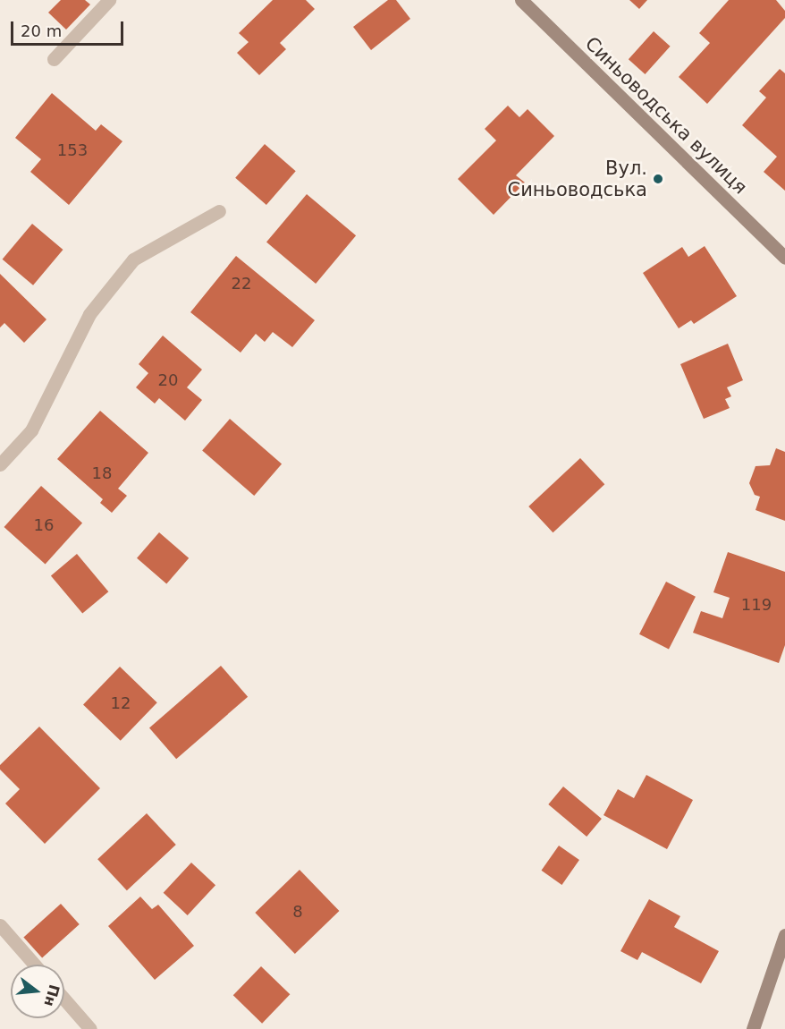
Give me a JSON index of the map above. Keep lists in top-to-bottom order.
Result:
{
  "streets": {
    "street": ["Синьоводська вулиця"]
  },
  "places": ["Вул. Синьоводська"],
  "house_numbers": [
    "153",
    "22",
    "20",
    "18",
    "16",
    "119",
    "12",
    "8"
  ],
  "scale_bar": "20 m",
  "north": "right"
}
